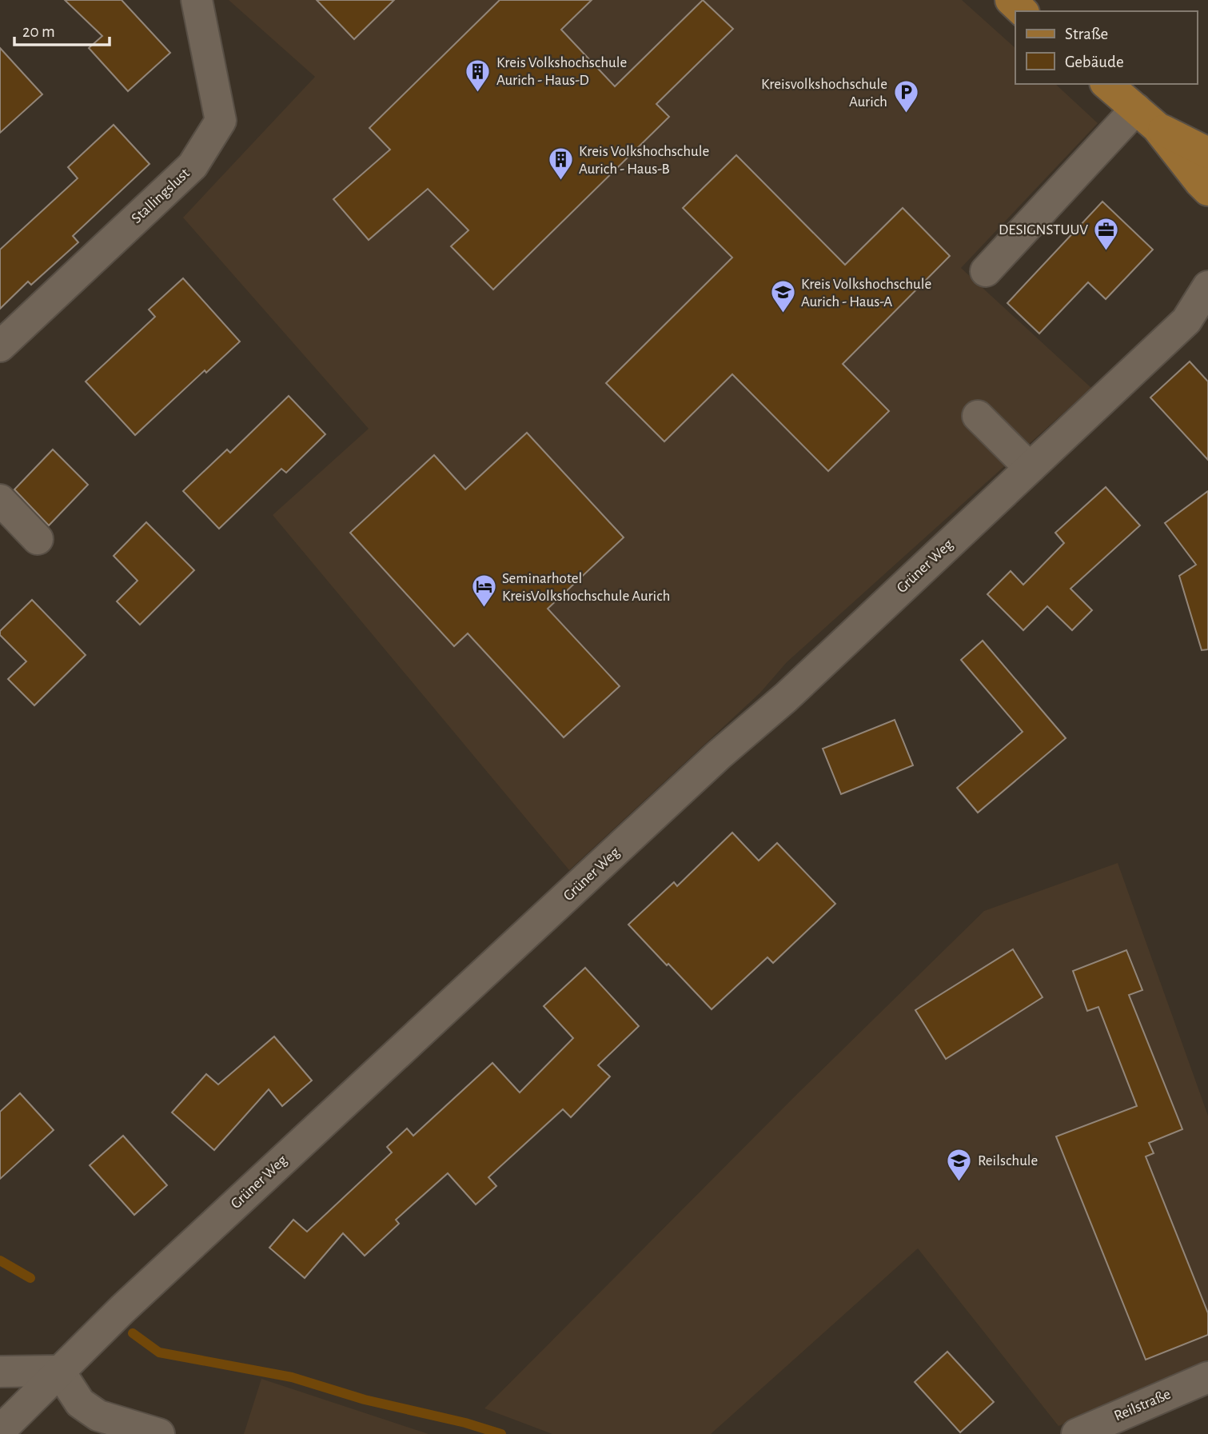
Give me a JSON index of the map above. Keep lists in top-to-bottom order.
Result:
{
  "streets": {
    "street": ["Stallingslust", "Grüner Weg", "Reilstraße"]
  },
  "places": {
    "building": ["Kreis Volkshochschule Aurich - Haus-D", "Kreis Volkshochschule Aurich - Haus-B"],
    "parking": ["Kreisvolkshochschule Aurich"],
    "office": ["DESIGNSTUUV"],
    "school or university": ["Kreis Volkshochschule Aurich - Haus-A", "Reilschule"],
    "hotel": ["Seminarhotel KreisVolkshochschule Aurich"]
  },
  "legend": ["Straße", "Gebäude"],
  "scale_bar": "20 m"
}
